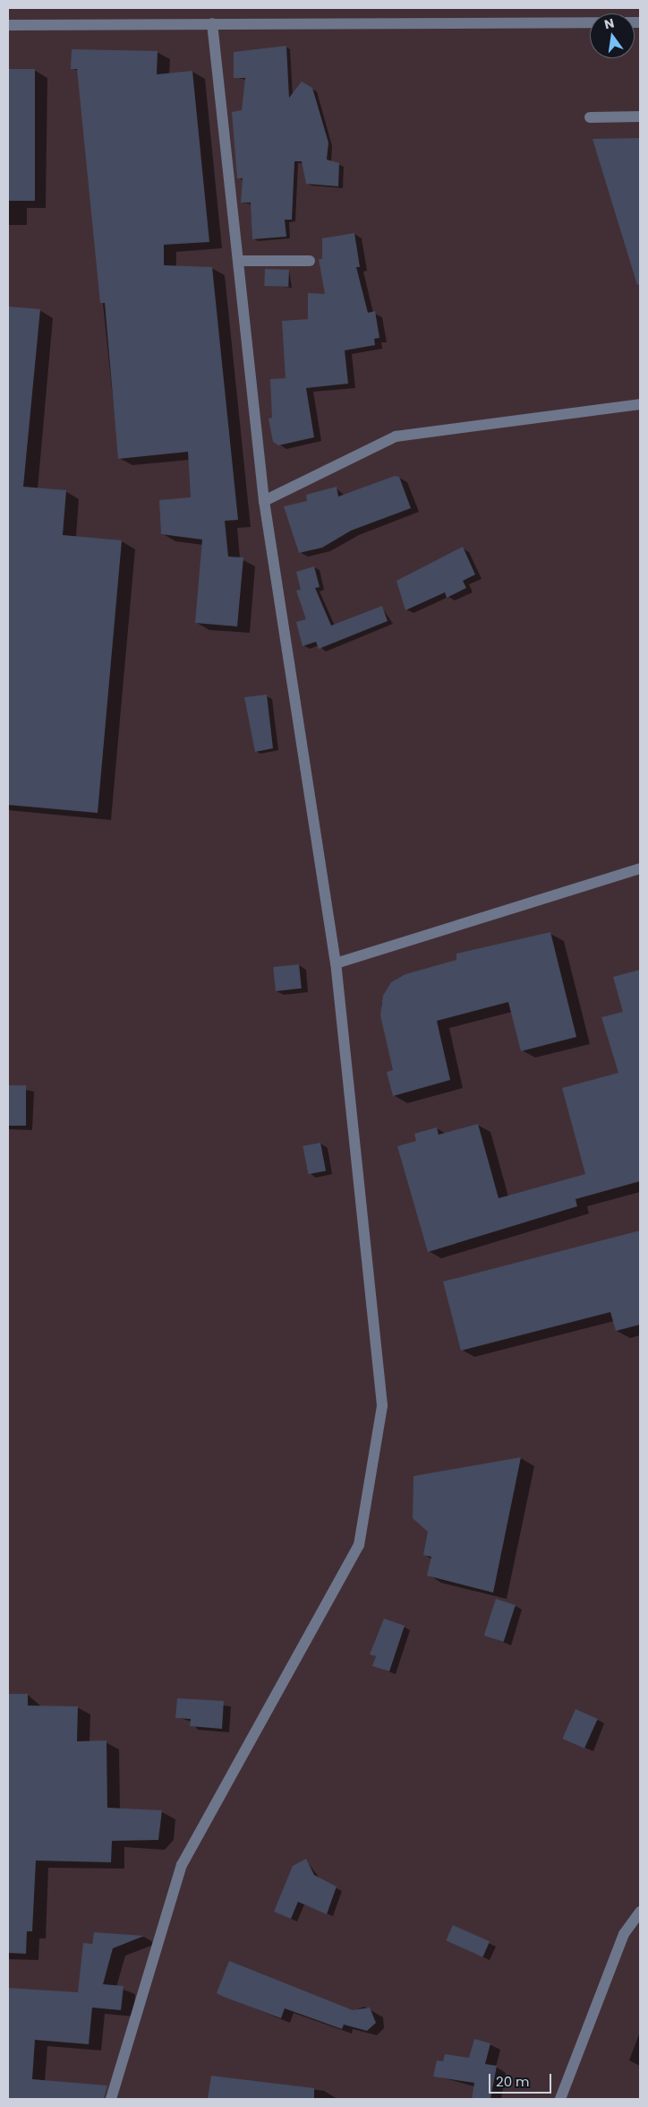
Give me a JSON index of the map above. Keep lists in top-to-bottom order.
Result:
{
  "scale_bar": "20 m",
  "north": "top"
}
